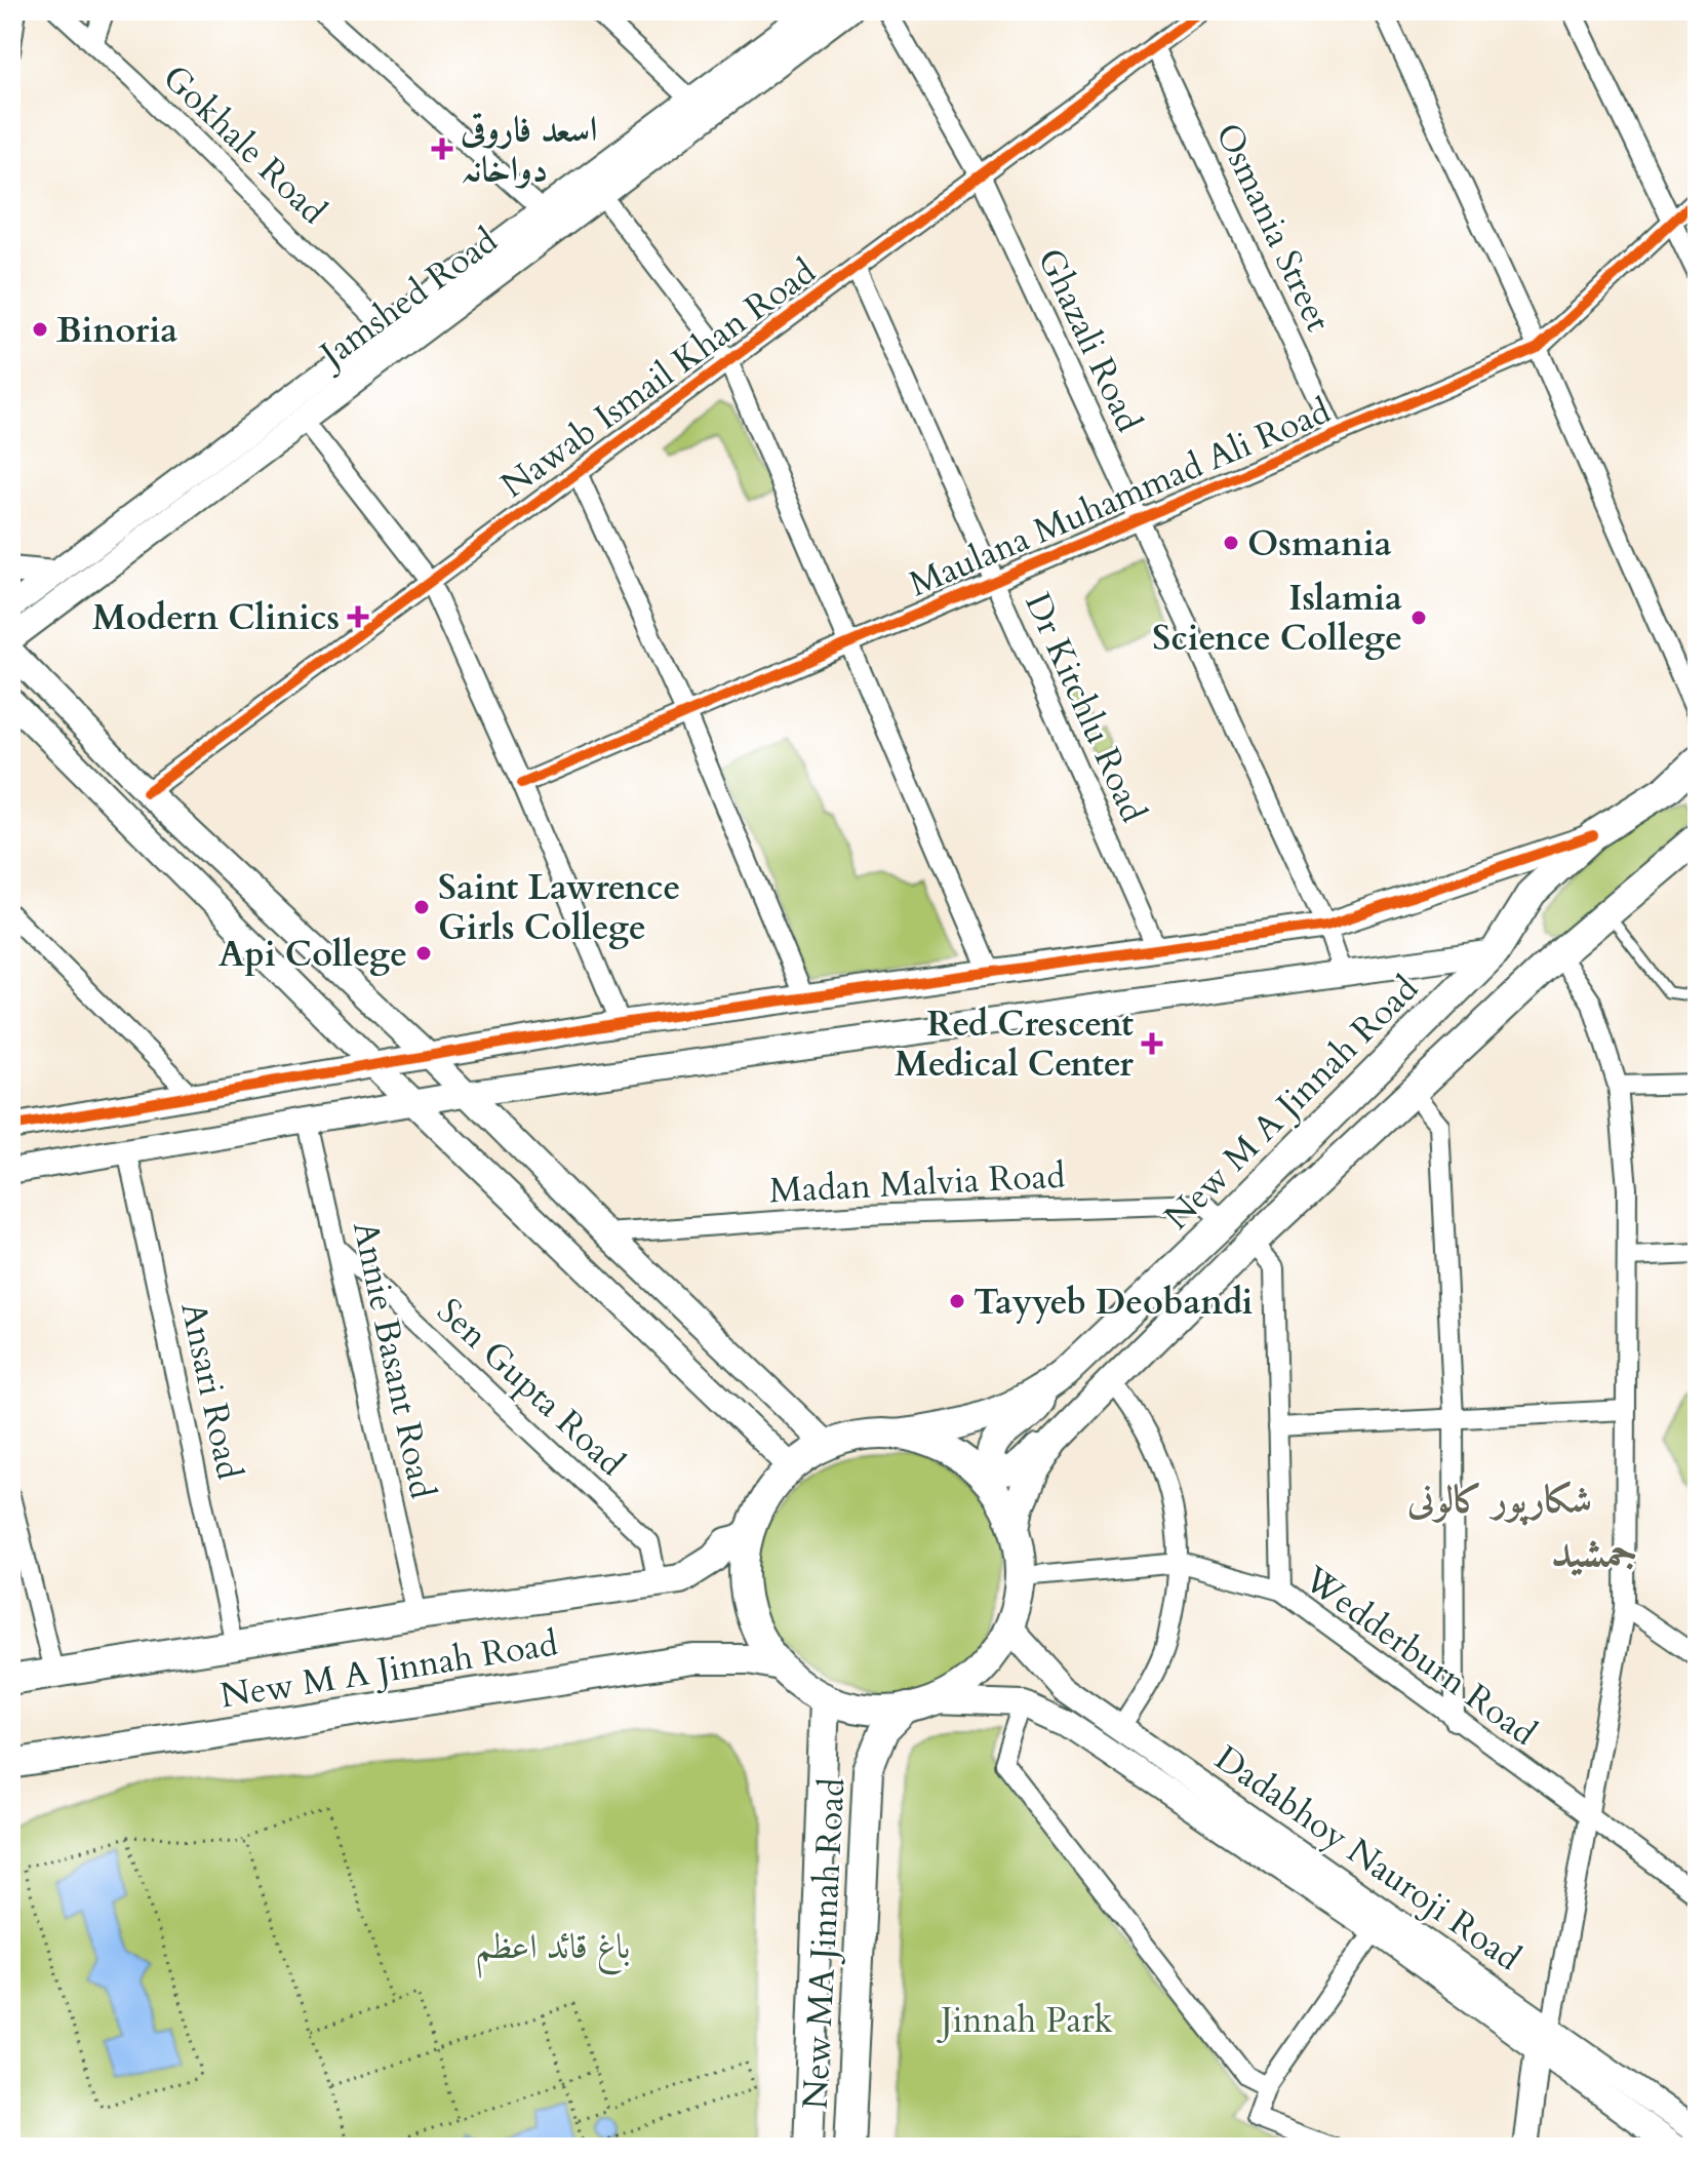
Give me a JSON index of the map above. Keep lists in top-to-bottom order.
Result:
{
  "streets": {
    "main road": ["New M A Jinnah Road", "New MA Jinnah Road"],
    "street": [
      "Gokhale Road",
      "Osmania Street",
      "Jamshed Road",
      "Ghazali Road",
      "Nawab Ismail Khan Road",
      "Maulana Muhammad Ali Road",
      "Dr Kitchlu Road",
      "Madan Malvia Road",
      "Annie Basant Road",
      "Sen Gupta Road",
      "Ansari Road",
      "Wedderburn Road",
      "Dadabhoy Nauroji Road"
    ]
  },
  "crossings": [
    ["Gokhale Road", "Jamshed Road"],
    ["Osmania Street", "Nawab Ismail Khan Road"],
    ["Osmania Street", "Maulana Muhammad Ali Road"],
    ["Ghazali Road", "Nawab Ismail Khan Road"],
    ["Ghazali Road", "Maulana Muhammad Ali Road"],
    ["Nawab Ismail Khan Road", "Dr Kitchlu Road"],
    ["Maulana Muhammad Ali Road", "Dr Kitchlu Road"],
    ["New M A Jinnah Road", "Madan Malvia Road"],
    ["New M A Jinnah Road", "Annie Basant Road"],
    ["New M A Jinnah Road", "Sen Gupta Road"],
    ["New M A Jinnah Road", "Ansari Road"],
    ["New M A Jinnah Road", "Wedderburn Road"],
    ["New M A Jinnah Road", "Dadabhoy Nauroji Road"],
    ["New M A Jinnah Road", "New MA Jinnah Road"],
    ["Annie Basant Road", "Sen Gupta Road"],
    ["Wedderburn Road", "Dadabhoy Nauroji Road"],
    ["Wedderburn Road", "New MA Jinnah Road"],
    ["Dadabhoy Nauroji Road", "New MA Jinnah Road"]
  ],
  "districts": ["شکارپور کالونی", "جمشید"],
  "parks": ["باغ قائد اعظم", "Jinnah Park"],
  "places": {
    "health": ["اسعد فاروقی دواخانہ", "Modern Clinics", "Red Crescent Medical Center"],
    "other": [
      "Binoria",
      "Osmania",
      "Islamia Science College",
      "Saint Lawrence Girls College",
      "Api College",
      "Tayyeb Deobandi"
    ]
  }
}
